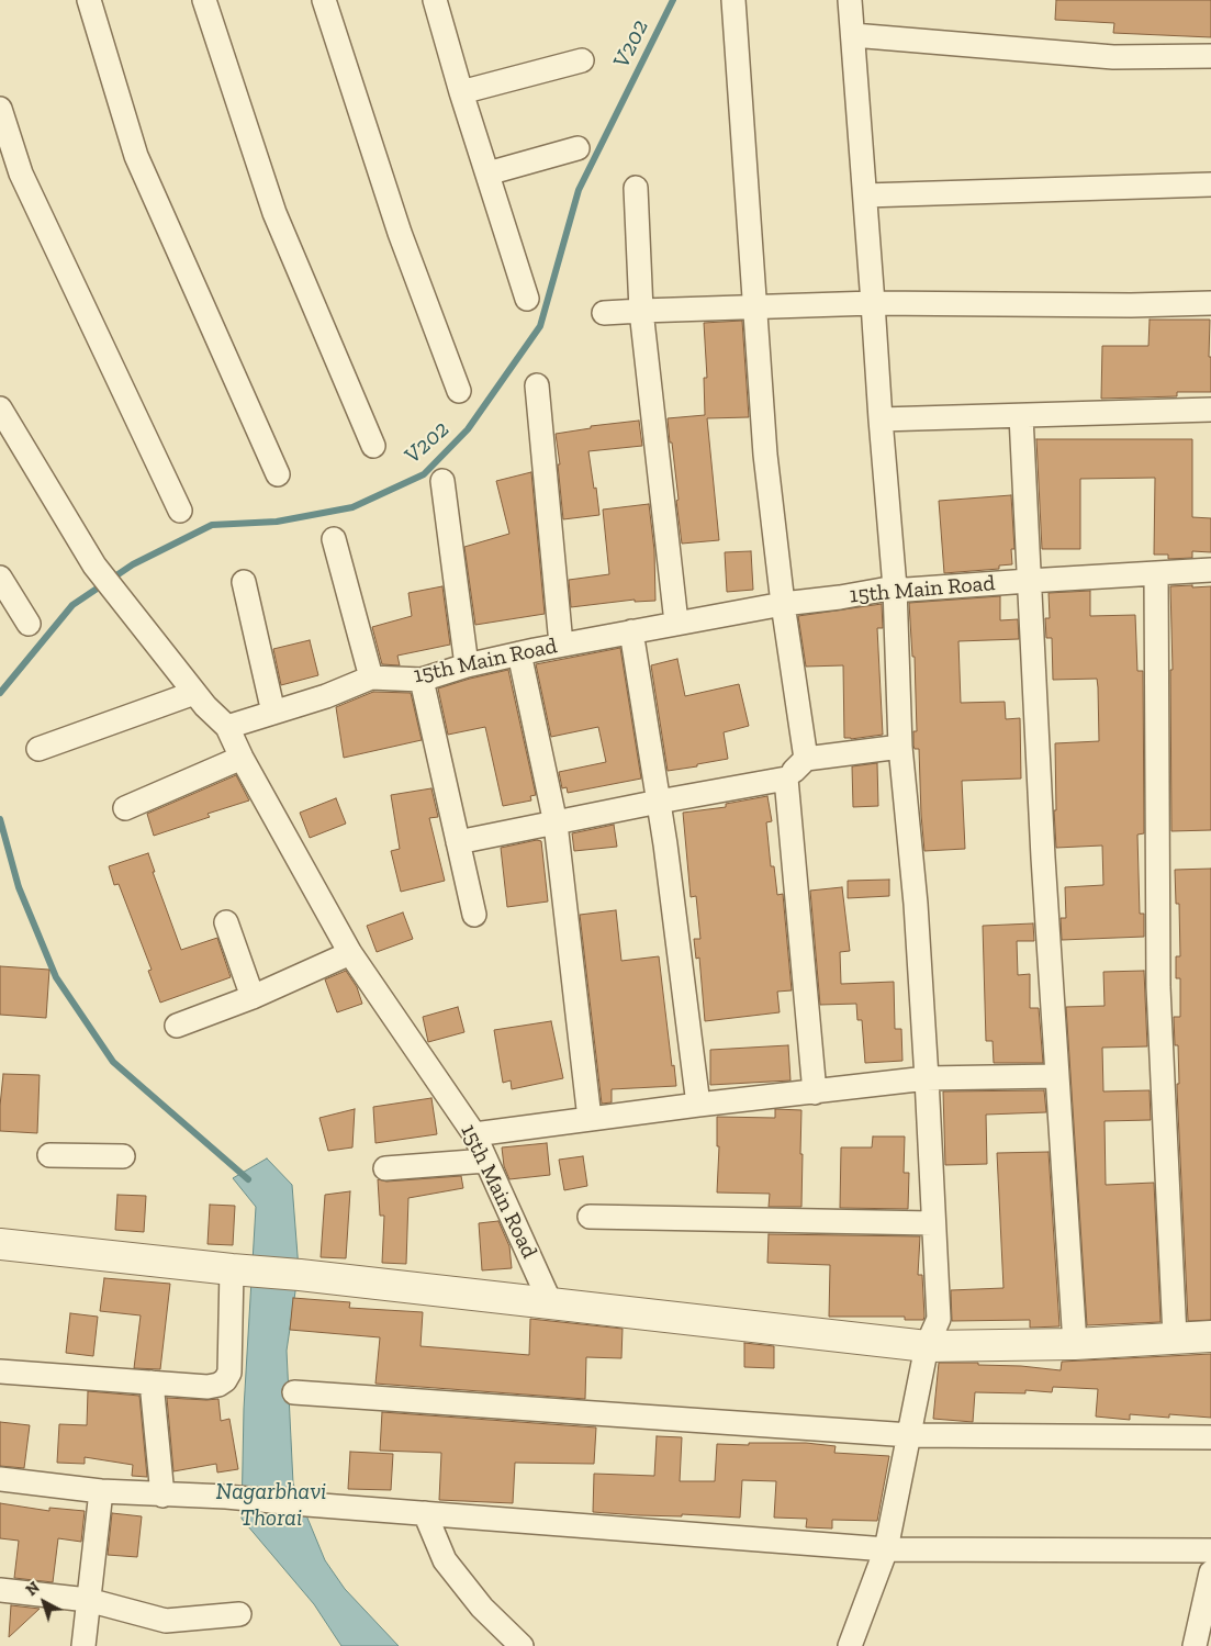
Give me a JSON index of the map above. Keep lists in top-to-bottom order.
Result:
{
  "streets": {
    "street": ["15th Main Road"]
  },
  "water": ["V202", "Nagarbhavi Thorai"],
  "north": "top left"
}
